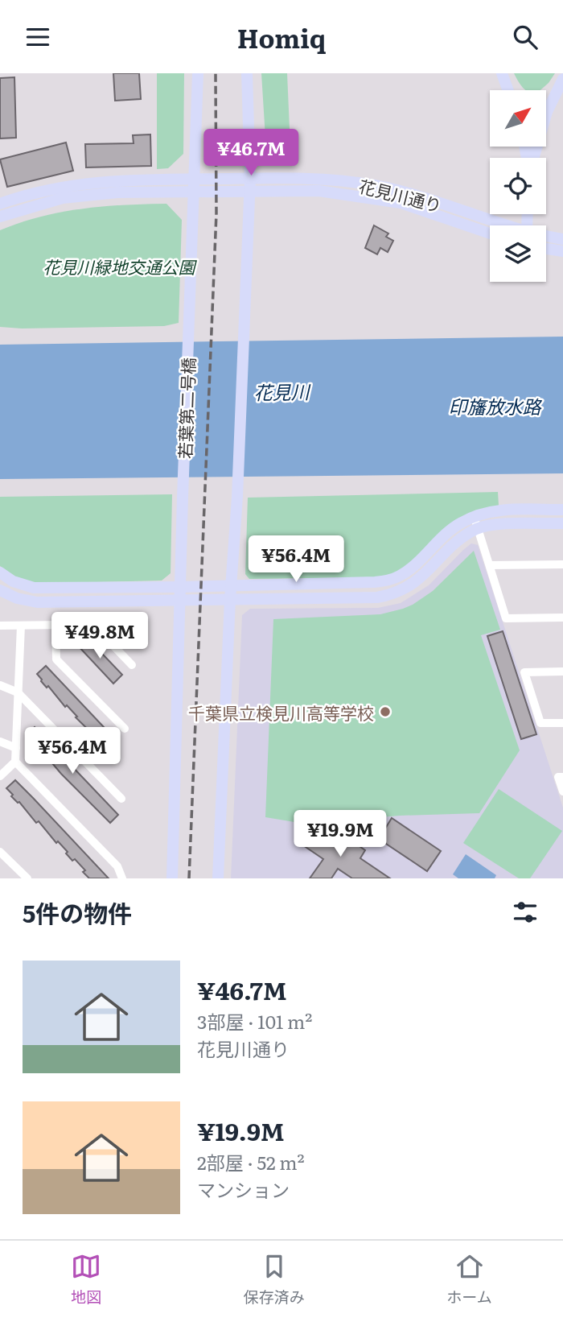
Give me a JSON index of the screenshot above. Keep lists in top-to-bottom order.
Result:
{
  "streets": {
    "street": ["花見川通り", "若葉第二号橋"]
  },
  "crossings": [
    ["花見川通り", "若葉第二号橋"]
  ],
  "water": ["花見川", "印旛放水路"],
  "parks": ["花見川緑地交通公園"],
  "places": ["千葉県立検見川高等学校"],
  "north": "top right",
  "page": {
    "header": "Homiq",
    "price": [
      "¥46.7M",
      "¥56.4M",
      "¥49.8M",
      "¥56.4M",
      "¥19.9M"
    ],
    "heading": "5件の物件",
    "list": [
      {
        "name": "¥46.7M",
        "note": "3部屋 · 101 m² · 花見川通り"
      },
      {
        "name": "¥19.9M",
        "note": "2部屋 · 52 m² · マンション"
      }
    ],
    "tabs": ["地図", "保存済み", "ホーム"]
  }
}
